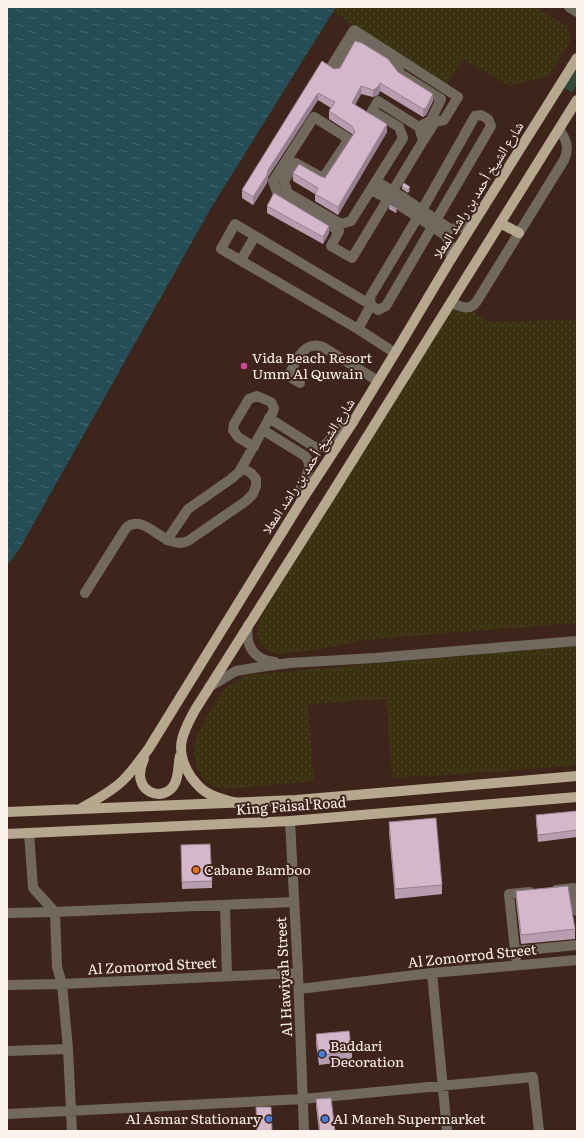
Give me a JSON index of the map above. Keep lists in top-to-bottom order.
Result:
{
  "streets": {
    "main road": ["شارع الشيخ أحمد بن راشد المعلا", "King Faisal Road"],
    "street": ["Al Zomorrod Street", "Al Hawiyah Street"]
  },
  "crossings": [
    ["شارع الشيخ أحمد بن راشد المعلا", "King Faisal Road"],
    ["King Faisal Road", "Al Hawiyah Street"],
    ["Al Zomorrod Street", "Al Hawiyah Street"]
  ],
  "places": [
    "Vida Beach Resort Umm Al Quwain",
    "Cabane Bamboo",
    "Baddari Decoration",
    "Al Asmar Stationary",
    "Al Mareh Supermarket"
  ]
}
